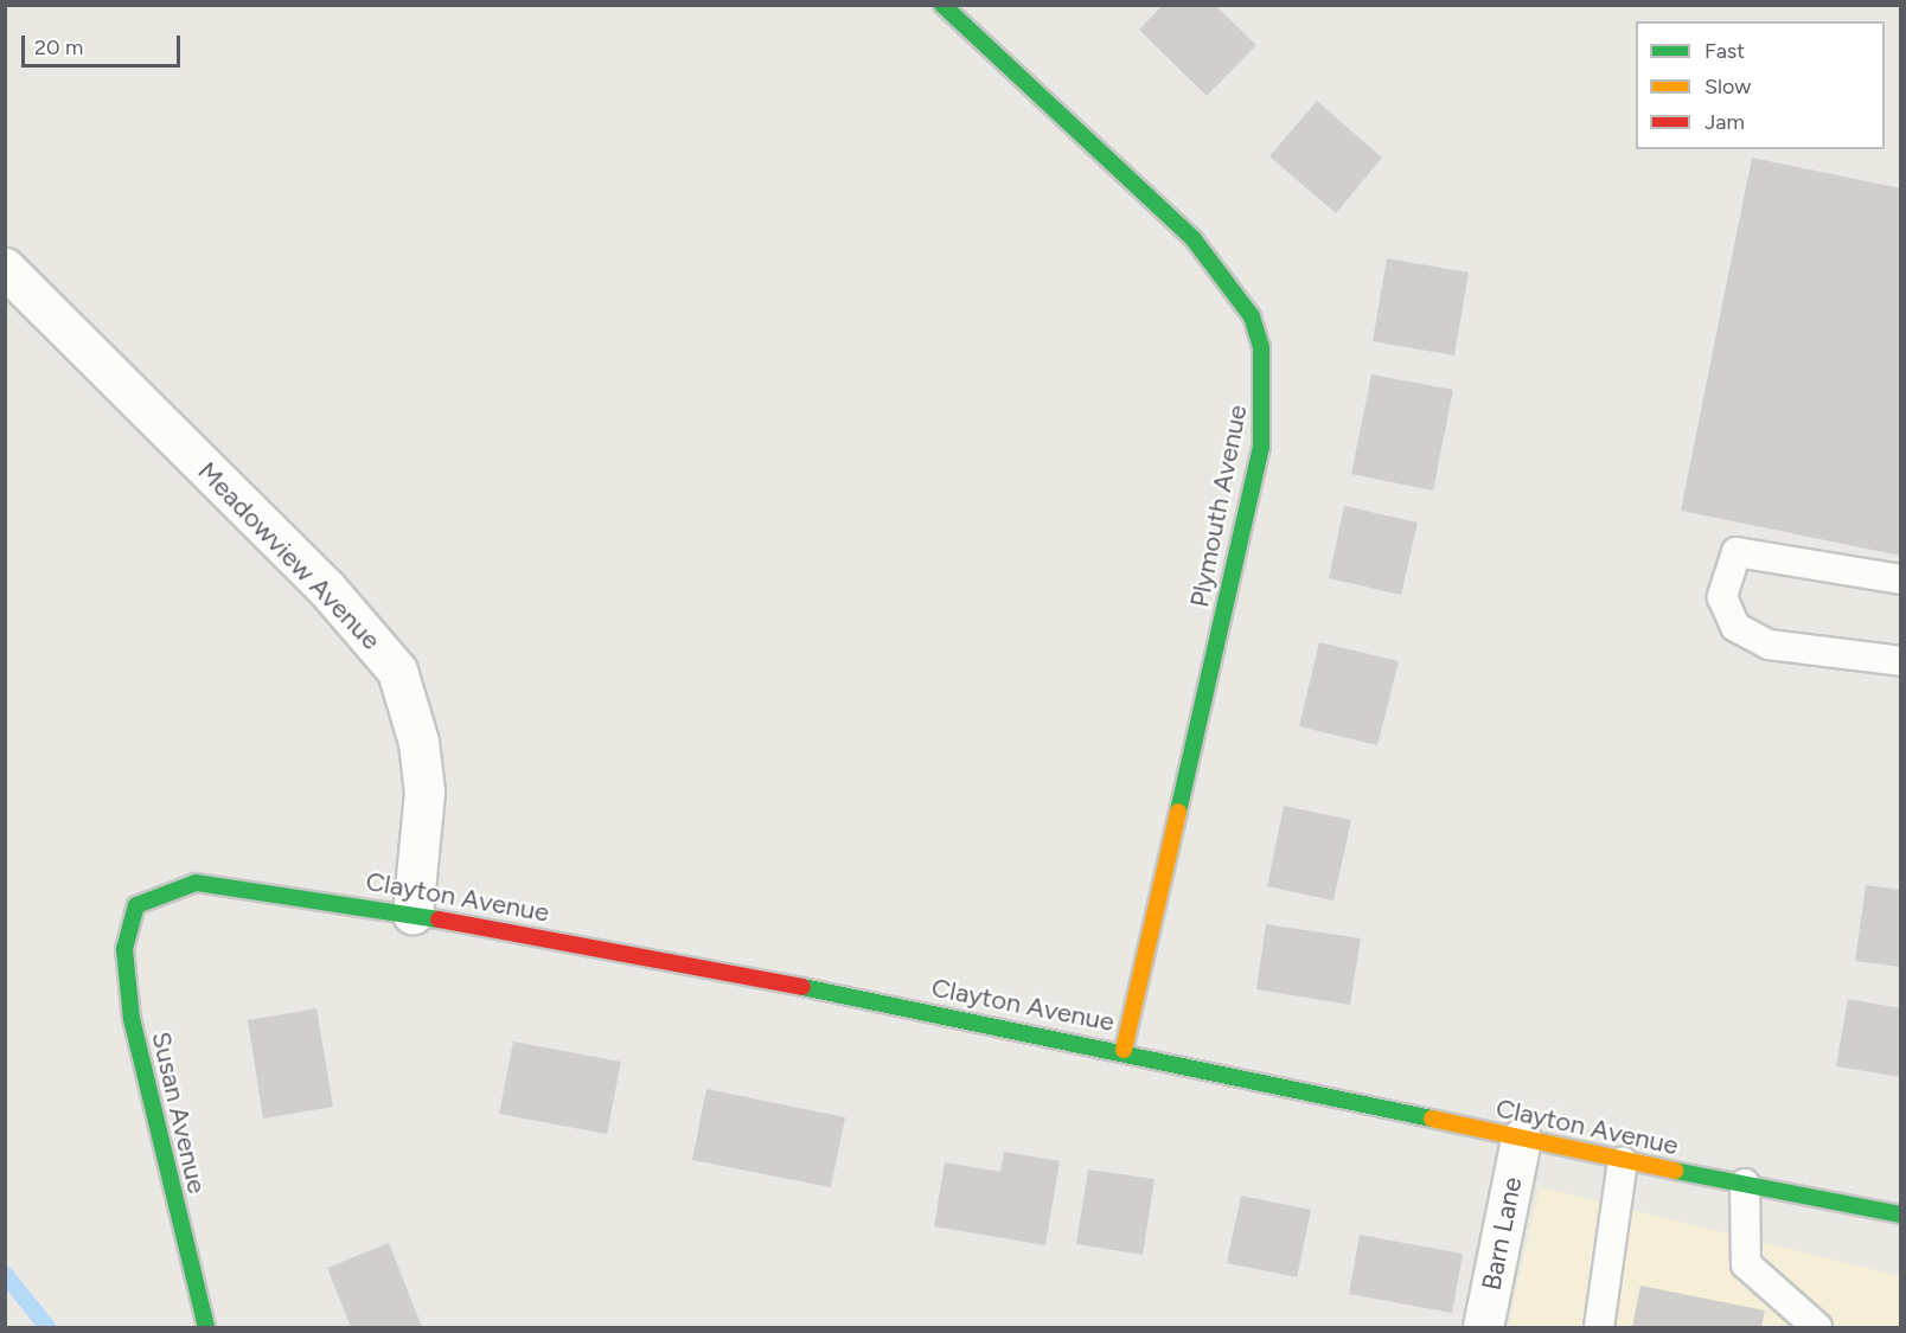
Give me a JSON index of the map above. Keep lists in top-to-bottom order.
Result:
{
  "streets": {
    "street": [
      "Plymouth Avenue",
      "Meadowview Avenue",
      "Clayton Avenue",
      "Susan Avenue",
      "Barn Lane"
    ]
  },
  "crossings": [
    ["Plymouth Avenue", "Clayton Avenue"],
    ["Meadowview Avenue", "Clayton Avenue"],
    ["Clayton Avenue", "Susan Avenue"],
    ["Clayton Avenue", "Barn Lane"]
  ],
  "legend": ["Fast", "Slow", "Jam"],
  "scale_bar": "20 m"
}
